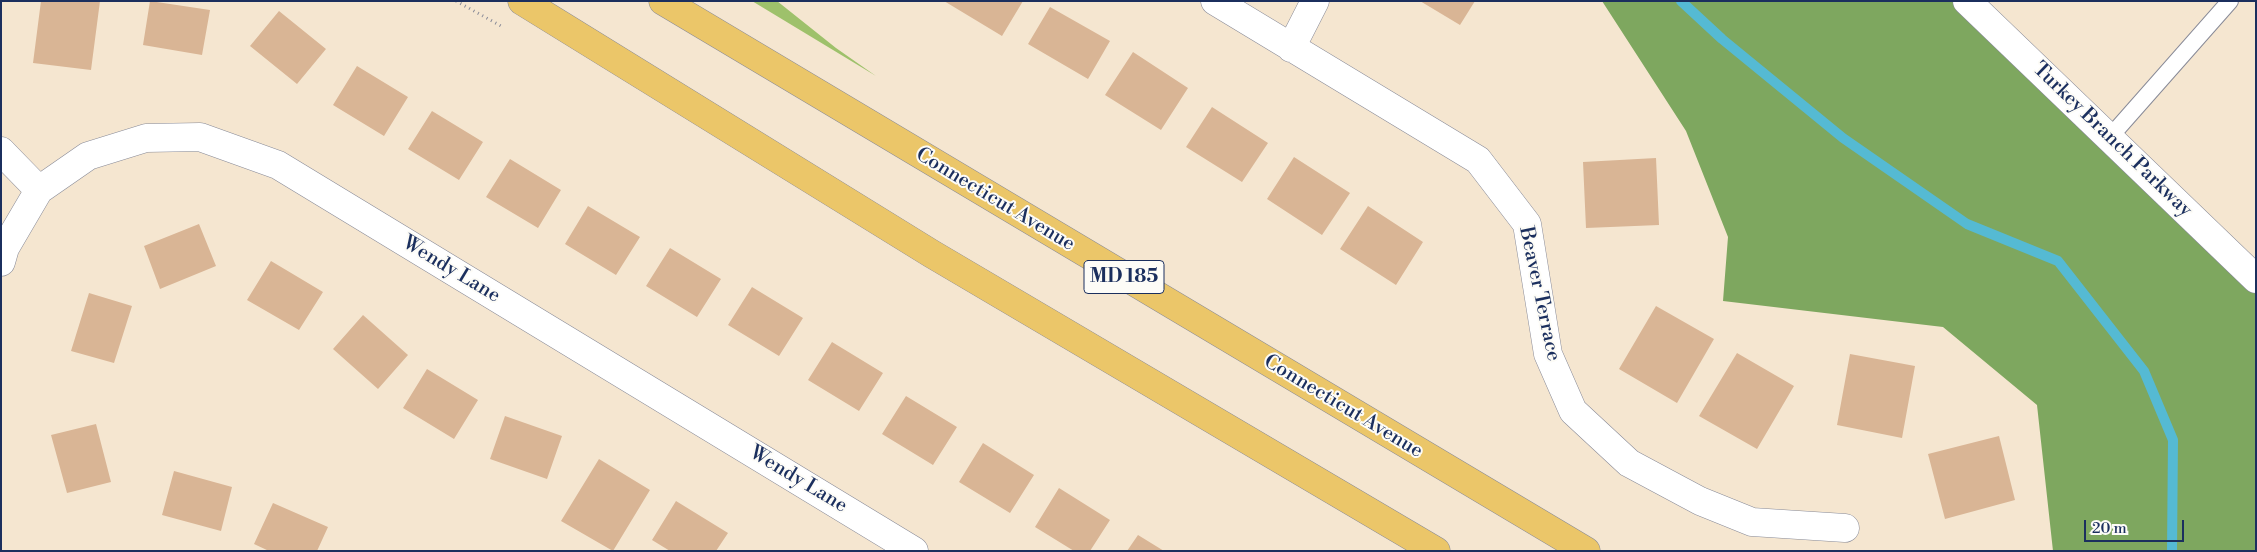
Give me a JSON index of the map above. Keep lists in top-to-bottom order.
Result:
{
  "streets": {
    "main road": ["Connecticut Avenue", "MD 185"],
    "street": ["Turkey Branch Parkway", "Wendy Lane", "Beaver Terrace"]
  },
  "scale_bar": "20 m"
}
